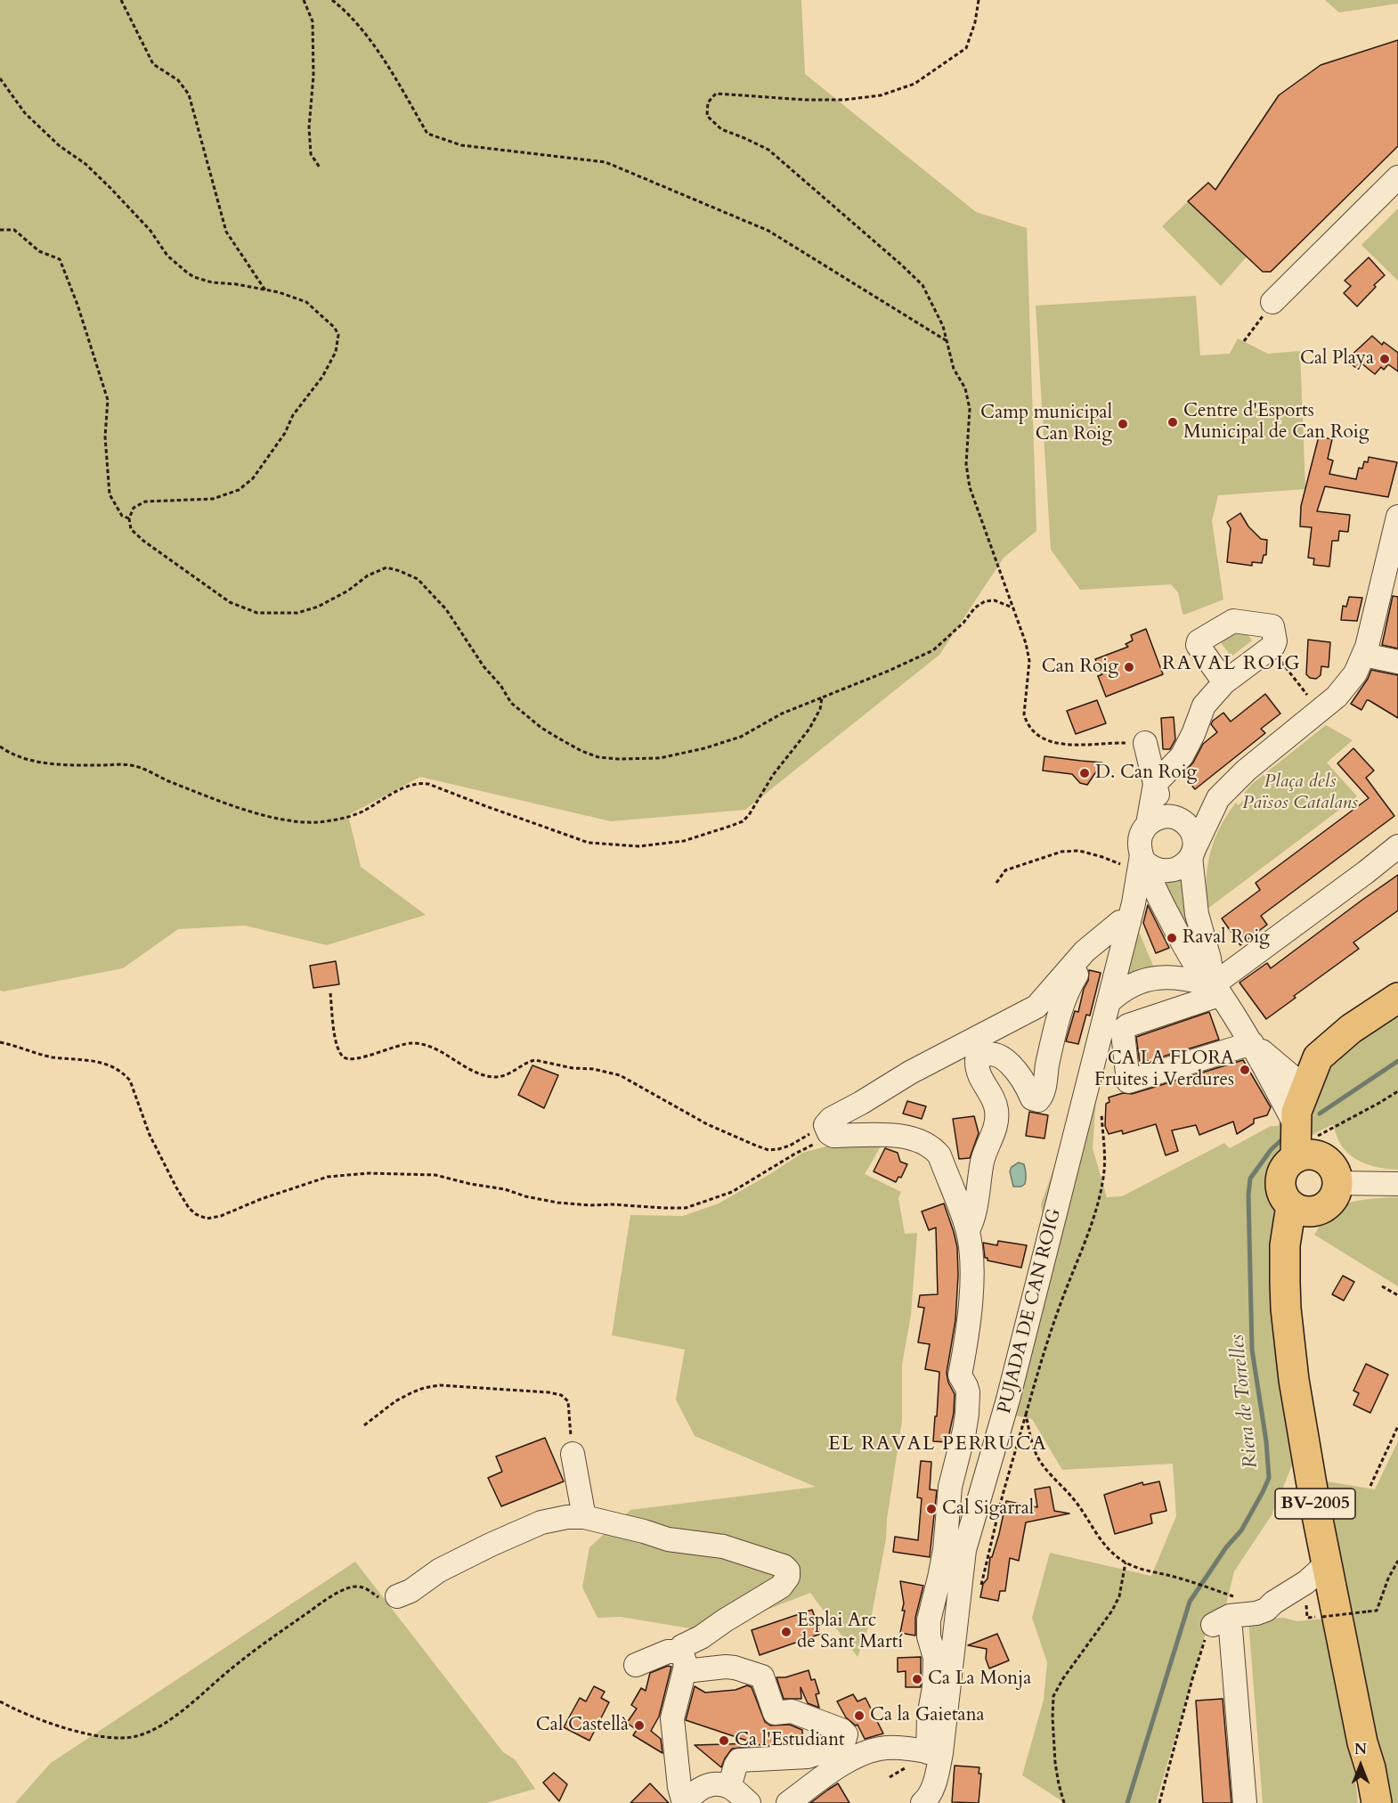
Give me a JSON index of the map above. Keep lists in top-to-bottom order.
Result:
{
  "streets": {
    "main road": ["BV-2005"],
    "street": ["PUJADA DE CAN ROIG"]
  },
  "districts": ["RAVAL ROIG", "EL RAVAL PERRUCA"],
  "water": ["Riera de Torrelles"],
  "parks": ["Plaça dels Països Catalans"],
  "places": [
    "Cal Playa",
    "Centre d'Esports Municipal de Can Roig",
    "Camp municipal Can Roig",
    "Can Roig",
    "D. Can Roig",
    "Raval Roig",
    "CA LA FLORA Fruites i Verdures",
    "Cal Sigarral",
    "Esplai Arc de Sant Martí",
    "Ca La Monja",
    "Ca la Gaietana",
    "Cal Castellà",
    "Ca l'Estudiant"
  ],
  "north": "top"
}
